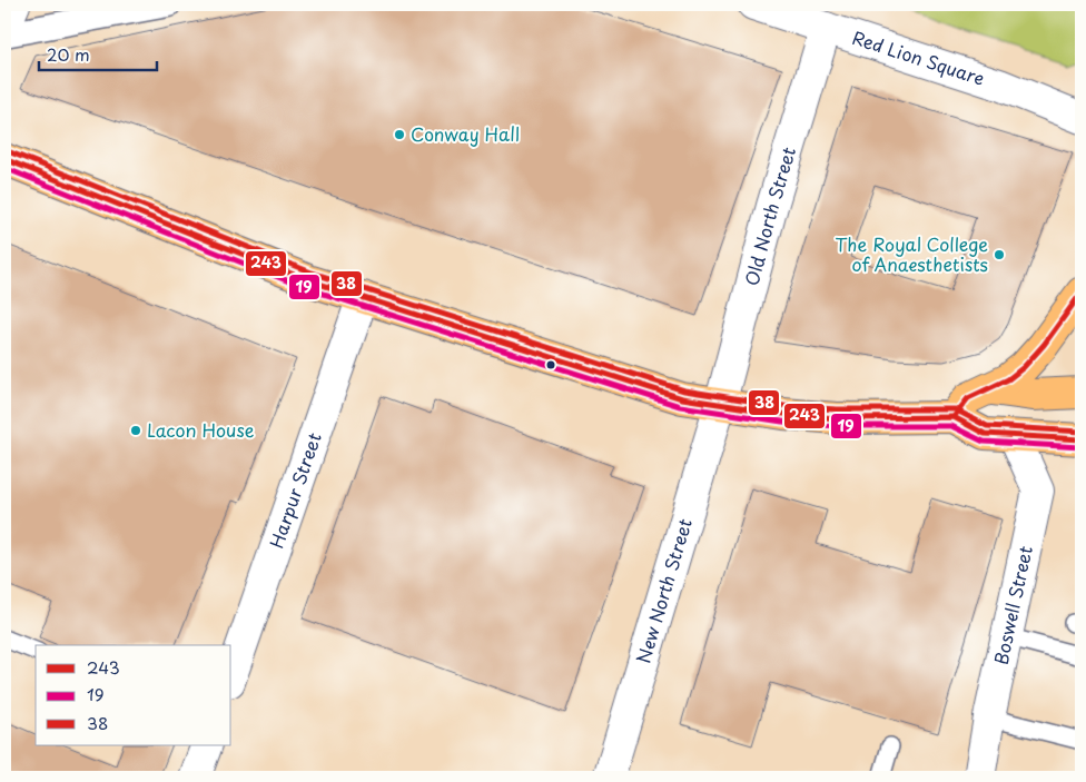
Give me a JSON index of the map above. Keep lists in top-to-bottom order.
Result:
{
  "streets": {
    "street": [
      "Red Lion Square",
      "Old North Street",
      "Harpur Street",
      "New North Street",
      "Boswell Street"
    ]
  },
  "crossings": [
    ["Red Lion Square", "Old North Street"],
    ["Old North Street", "New North Street"]
  ],
  "places": ["Conway Hall", "The Royal College of Anaesthetists", "Lacon House"],
  "lines": ["transit line 38", "transit line 243", "transit line 19"],
  "legend": ["243", "19", "38"],
  "scale_bar": "20 m"
}
